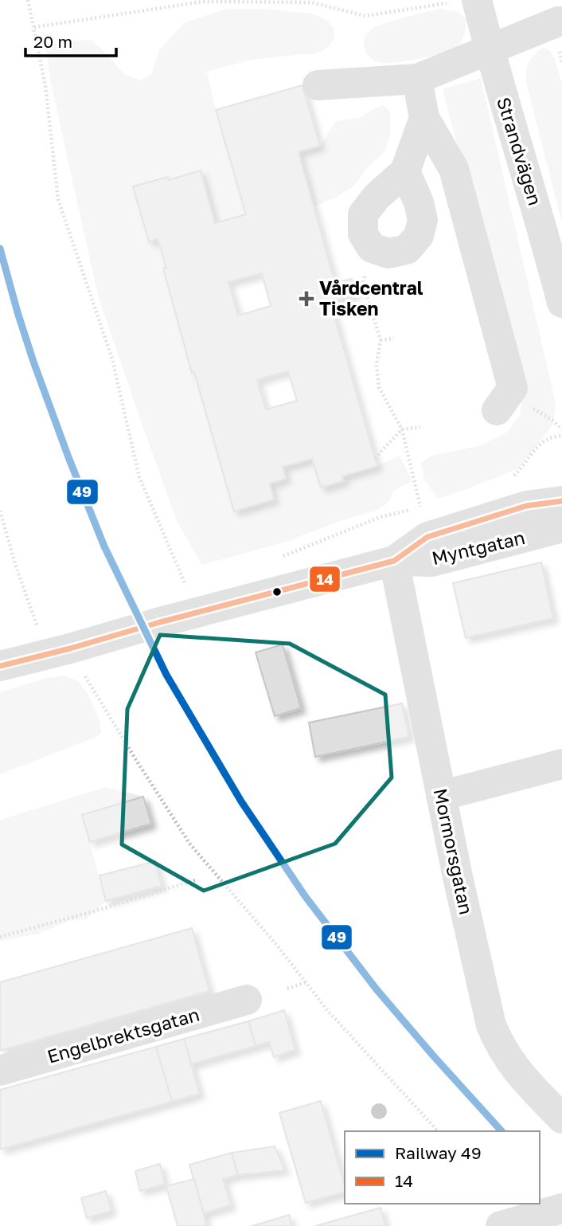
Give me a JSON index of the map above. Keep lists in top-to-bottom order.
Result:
{
  "streets": {
    "street": [
      "Strandvägen",
      "Myntgatan",
      "Mormorsgatan",
      "Engelbrektsgatan"
    ]
  },
  "crossings": [
    ["Myntgatan", "Mormorsgatan"]
  ],
  "places": {
    "health": ["Vårdcentral Tisken"]
  },
  "lines": ["rail line 49", "transit line 14"],
  "legend": ["Railway 49", "14"],
  "scale_bar": "20 m"
}
